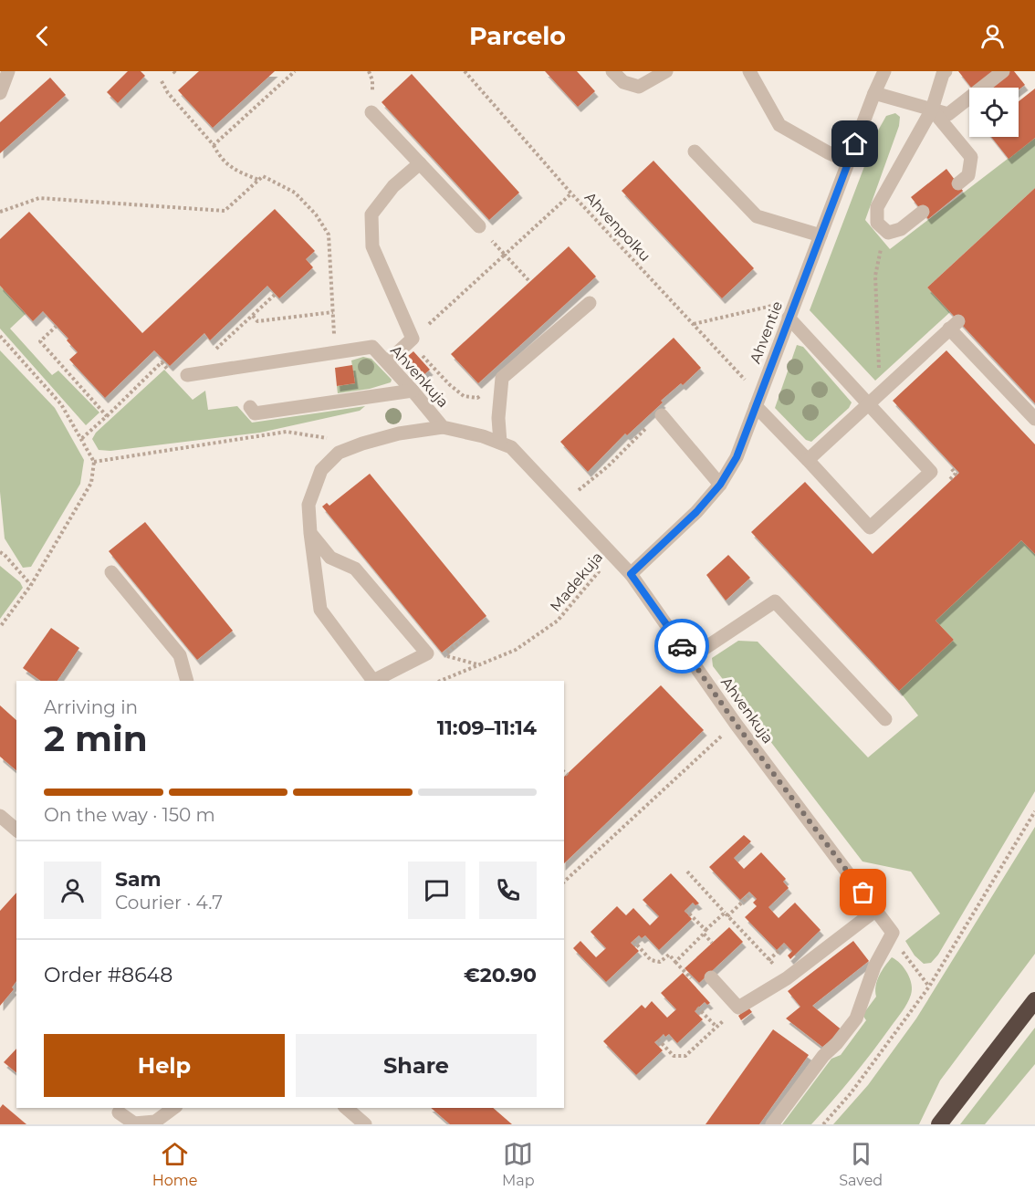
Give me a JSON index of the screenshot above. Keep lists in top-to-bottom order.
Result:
{
  "streets": {
    "street": ["Ahventie", "Ahvenkuja"],
    "path": ["Ahvenpolku", "Madekuja"]
  },
  "crossings": [
    ["Ahventie", "Ahvenkuja"],
    ["Ahvenkuja", "Madekuja"]
  ],
  "page": {
    "header": "Parcelo",
    "heading": ["2 min", "Arriving in", "11:09–11:14"],
    "panel": [
      "Sam",
      "Courier · 4.7",
      "Order #8648",
      "€20.90"
    ],
    "bar": "On the way · 150 m",
    "buttons": ["Help", "Share"],
    "tabs": ["Home", "Map", "Saved"]
  }
}
